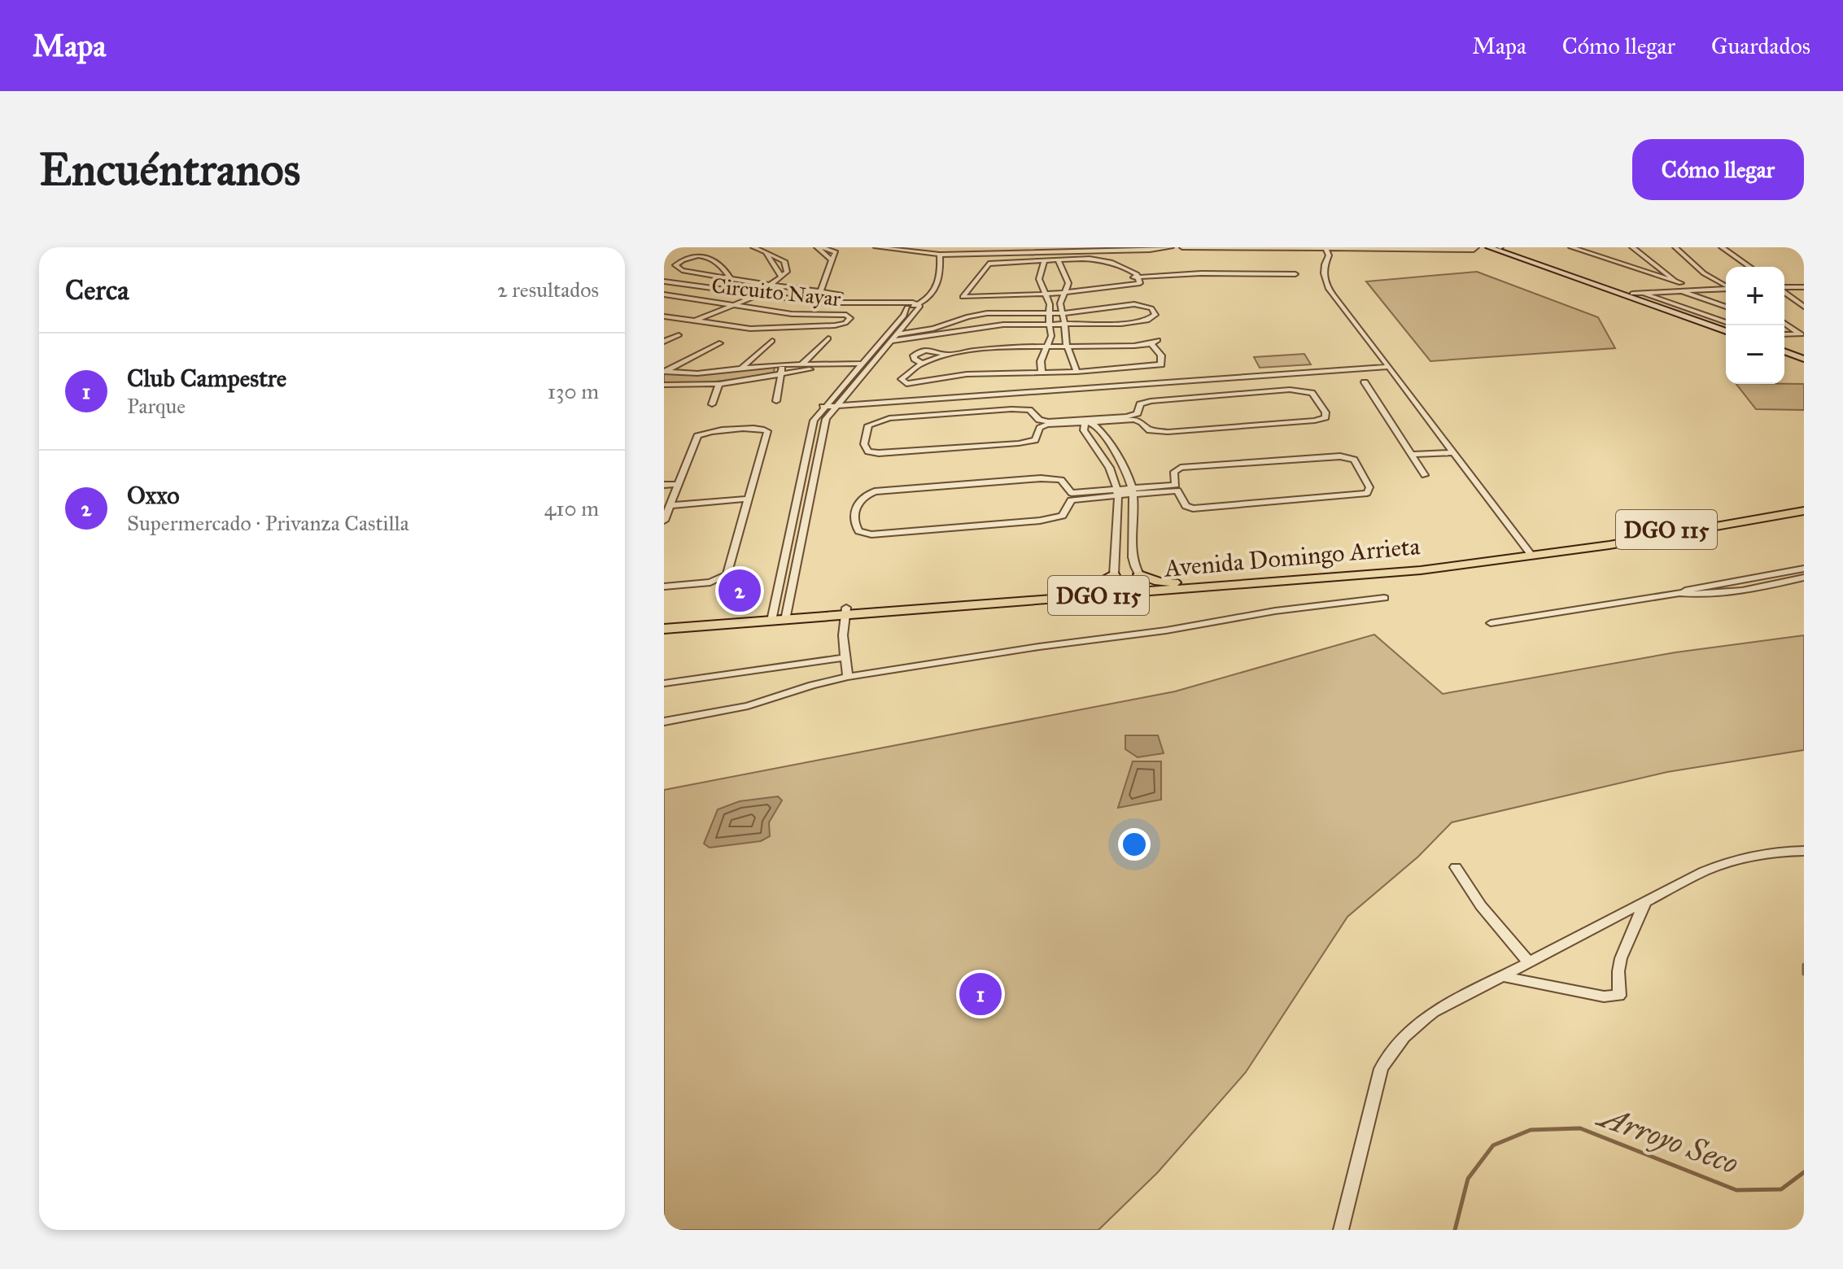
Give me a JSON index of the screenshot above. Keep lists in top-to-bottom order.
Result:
{
  "streets": {
    "main road": ["DGO 115", "Avenida Domingo Arrieta"],
    "street": ["Circuito Nayar"]
  },
  "water": ["Arroyo Seco"],
  "page": {
    "header": "Mapa",
    "nav": ["Mapa", "Cómo llegar", "Guardados"],
    "buttons": "Cómo llegar",
    "title": "Encuéntranos",
    "heading": ["Cerca", "2 resultados"],
    "map_buttons": ["+", "−"],
    "list": [
      {
        "mark": "1",
        "name": "Club Campestre",
        "note": "Parque",
        "value": "130 m"
      },
      {
        "mark": "2",
        "name": "Oxxo",
        "note": "Supermercado · Privanza Castilla",
        "value": "410 m"
      }
    ],
    "pins": ["2", "1"]
  }
}
